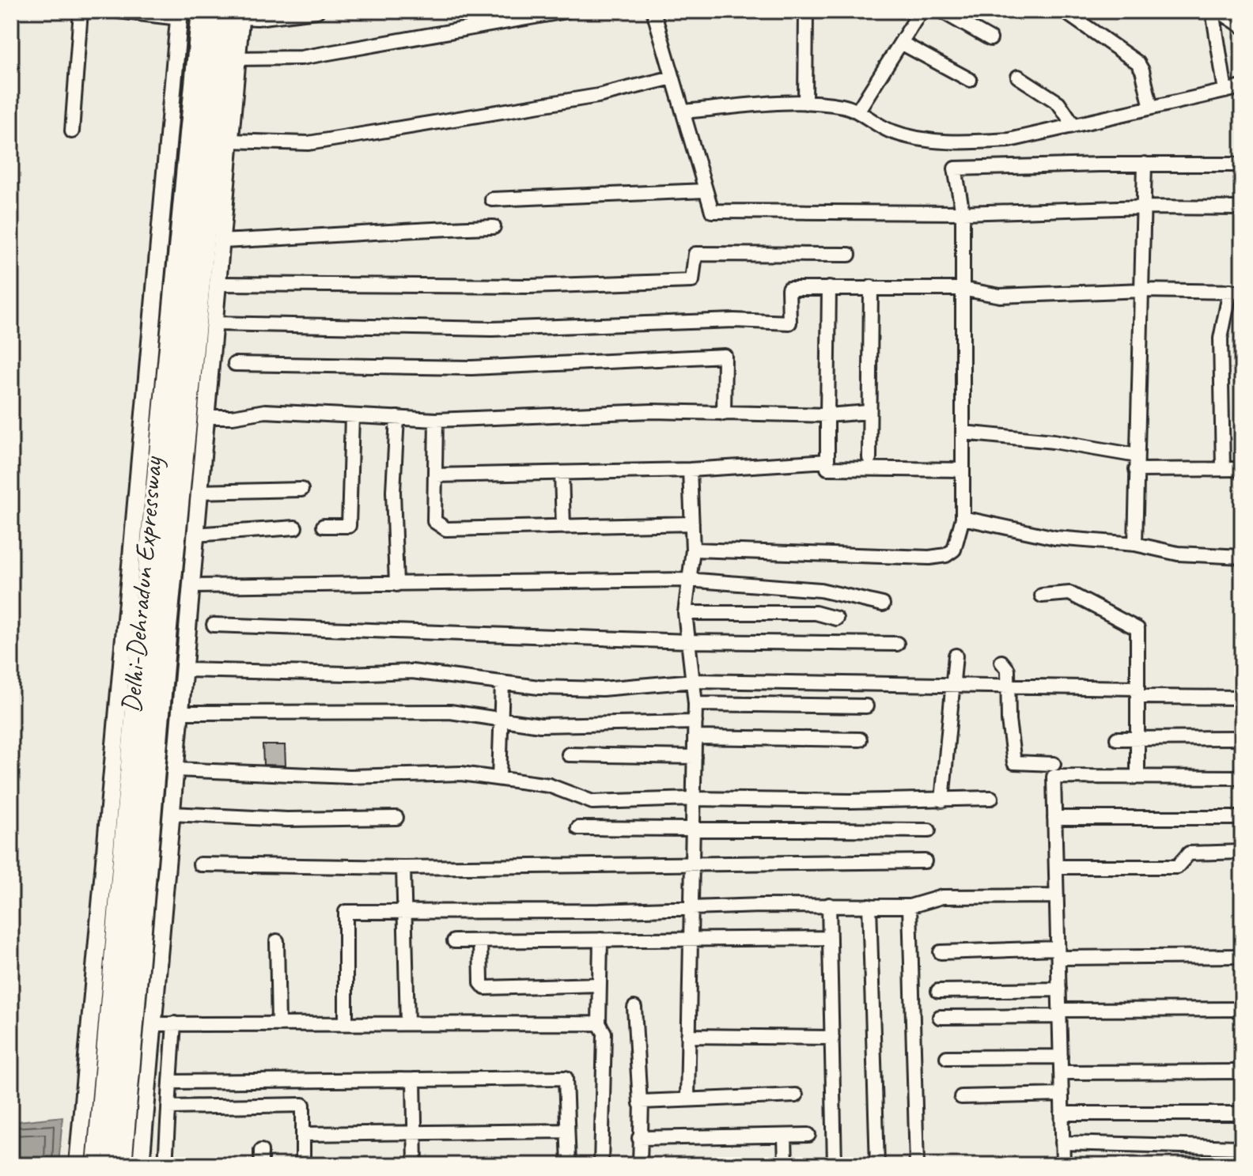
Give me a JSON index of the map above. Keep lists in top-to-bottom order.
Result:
{
  "streets": {
    "highway": ["Delhi-Dehradun Expressway"]
  }
}
